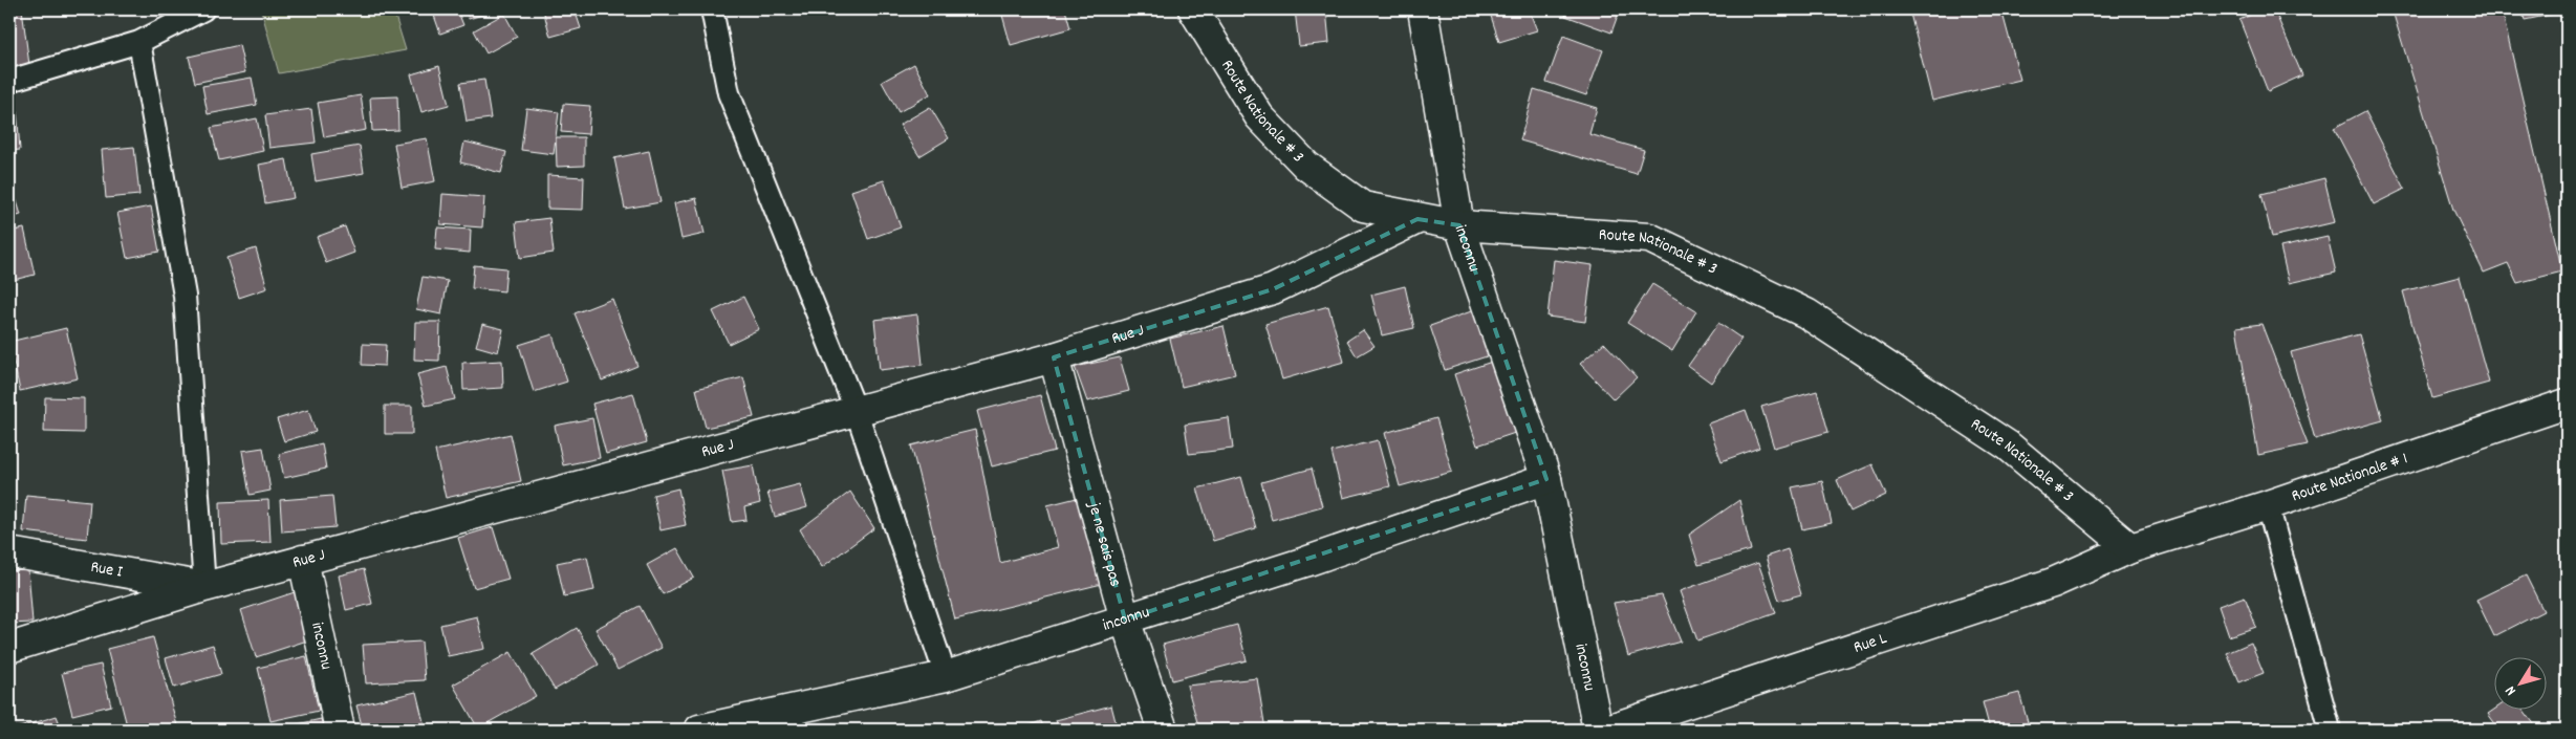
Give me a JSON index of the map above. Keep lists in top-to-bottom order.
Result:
{
  "streets": {
    "street": [
      "Route Nationale # 3",
      "inconnu",
      "Rue J",
      "Route Nationale # 1",
      "je ne sais pas",
      "Rue I",
      "Rue L"
    ]
  },
  "crossings": [
    ["Route Nationale # 3", "inconnu"],
    ["Route Nationale # 3", "Rue J"],
    ["Route Nationale # 3", "Route Nationale # 1"],
    ["Route Nationale # 3", "Rue L"],
    ["inconnu", "Rue J"],
    ["inconnu", "je ne sais pas"],
    ["Rue J", "je ne sais pas"],
    ["Rue J", "Rue I"],
    ["Route Nationale # 1", "Rue L"]
  ],
  "north": "bottom left"
}
